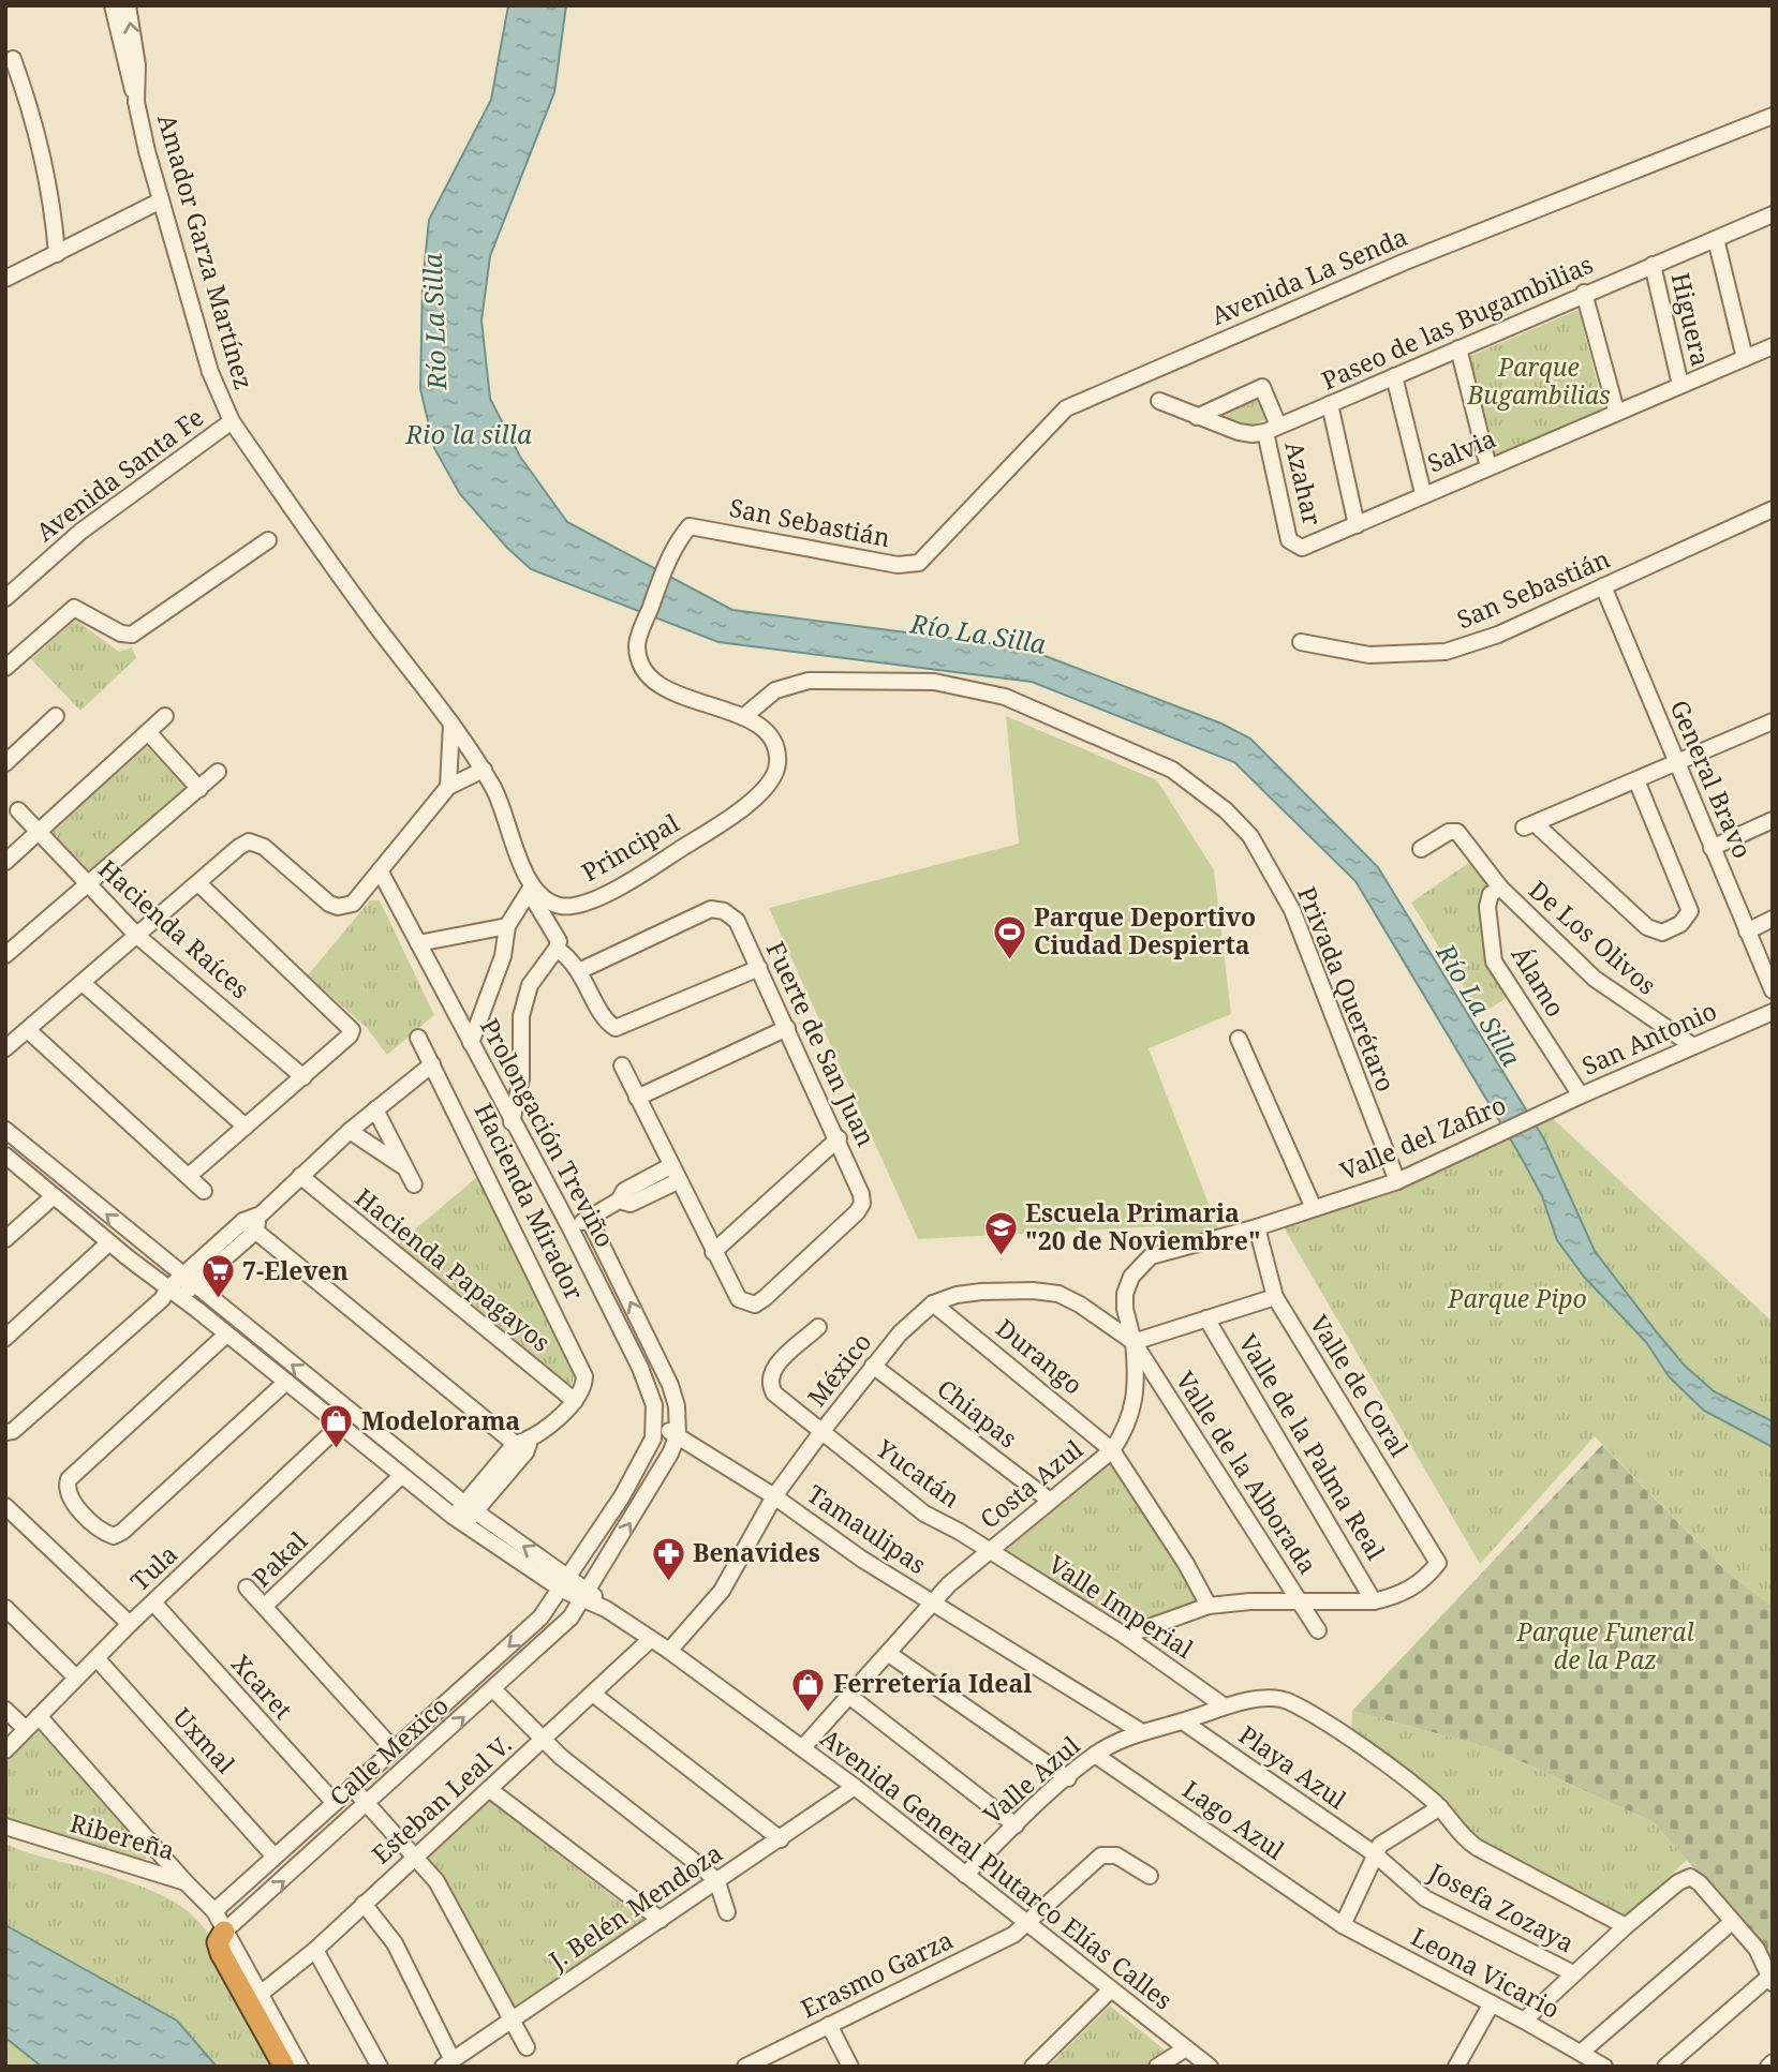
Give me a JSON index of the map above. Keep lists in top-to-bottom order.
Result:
{
  "streets": {
    "street": [
      "Amador Garza Martínez",
      "Avenida La Senda",
      "Higuera",
      "Paseo de las Bugambilias",
      "Salvia",
      "Avenida Santa Fe",
      "Azahar",
      "San Sebastián",
      "General Bravo",
      "Principal",
      "Hacienda Raíces",
      "De Los Olivos",
      "Álamo",
      "Privada Querétaro",
      "San Antonio",
      "Fuerte de San Juan",
      "Prolongación Treviño",
      "Valle del Zafiro",
      "Hacienda Mirador",
      "Hacienda Papagayos",
      "Durango",
      "México",
      "Valle de Coral",
      "Chiapas",
      "Valle de la Palma Real",
      "Valle de la Alborada",
      "Yucatán",
      "Costa Azul",
      "Tamaulipas",
      "Pakal",
      "Tula",
      "Valle Imperial",
      "Xcaret",
      "Uxmal",
      "Calle Mexico",
      "Playa Azul",
      "Valle Azul",
      "Esteban Leal V.",
      "Lago Azul",
      "Ribereña",
      "Avenida General Plutarco Elías Calles",
      "J. Belén Mendoza",
      "Josefa Zozaya",
      "Leona Vicario",
      "Erasmo Garza"
    ]
  },
  "crossings": [
    ["Amador Garza Martínez", "Avenida Santa Fe"],
    ["Avenida La Senda", "San Sebastián"],
    ["Higuera", "Paseo de las Bugambilias"],
    ["Higuera", "Salvia"],
    ["Paseo de las Bugambilias", "Azahar"],
    ["Salvia", "Azahar"],
    ["San Sebastián", "General Bravo"],
    ["San Sebastián", "Principal"],
    ["Principal", "Privada Querétaro"],
    ["De Los Olivos", "Álamo"],
    ["De Los Olivos", "San Antonio"],
    ["Álamo", "San Antonio"],
    ["Privada Querétaro", "Valle del Zafiro"],
    ["San Antonio", "Valle del Zafiro"],
    ["Prolongación Treviño", "Calle Mexico"],
    ["Prolongación Treviño", "Avenida General Plutarco Elías Calles"],
    ["Valle del Zafiro", "México"],
    ["Valle del Zafiro", "Valle de Coral"],
    ["Valle del Zafiro", "Valle de la Alborada"],
    ["Valle del Zafiro", "Costa Azul"],
    ["Hacienda Mirador", "Hacienda Papagayos"],
    ["Durango", "México"],
    ["Durango", "Costa Azul"],
    ["México", "Chiapas"],
    ["México", "Valle de la Alborada"],
    ["México", "Yucatán"],
    ["México", "Costa Azul"],
    ["México", "Tamaulipas"],
    ["México", "Avenida General Plutarco Elías Calles"],
    ["Valle de Coral", "Valle de la Palma Real"],
    ["Chiapas", "Costa Azul"],
    ["Valle de la Alborada", "Costa Azul"],
    ["Yucatán", "Costa Azul"],
    ["Yucatán", "Valle Imperial"],
    ["Costa Azul", "Tamaulipas"],
    ["Costa Azul", "Valle Imperial"],
    ["Costa Azul", "Avenida General Plutarco Elías Calles"],
    ["Tamaulipas", "Valle Azul"],
    ["Pakal", "Calle Mexico"],
    ["Pakal", "Avenida General Plutarco Elías Calles"],
    ["Tula", "Xcaret"],
    ["Tula", "Uxmal"],
    ["Tula", "Avenida General Plutarco Elías Calles"],
    ["Valle Imperial", "Valle Azul"],
    ["Xcaret", "Calle Mexico"],
    ["Uxmal", "Calle Mexico"],
    ["Calle Mexico", "Ribereña"],
    ["Calle Mexico", "Avenida General Plutarco Elías Calles"],
    ["Playa Azul", "Valle Azul"],
    ["Playa Azul", "Josefa Zozaya"],
    ["Valle Azul", "Lago Azul"],
    ["Valle Azul", "Avenida General Plutarco Elías Calles"],
    ["Esteban Leal V.", "Ribereña"],
    ["Esteban Leal V.", "Avenida General Plutarco Elías Calles"],
    ["Lago Azul", "Leona Vicario"],
    ["Avenida General Plutarco Elías Calles", "J. Belén Mendoza"],
    ["Avenida General Plutarco Elías Calles", "Erasmo Garza"]
  ],
  "water": ["Río La Silla", "Rio la silla"],
  "parks": ["Parque Bugambilias", "Parque Pipo", "Parque Funeral de la Paz"],
  "places": {
    "sports": ["Parque Deportivo Ciudad Despierta"],
    "school or university": ["Escuela Primaria \"20 de Noviembre\""],
    "supermarket": ["7-Eleven"],
    "shop": ["Modelorama", "Ferretería Ideal"],
    "pharmacy": ["Benavides"]
  }
}
